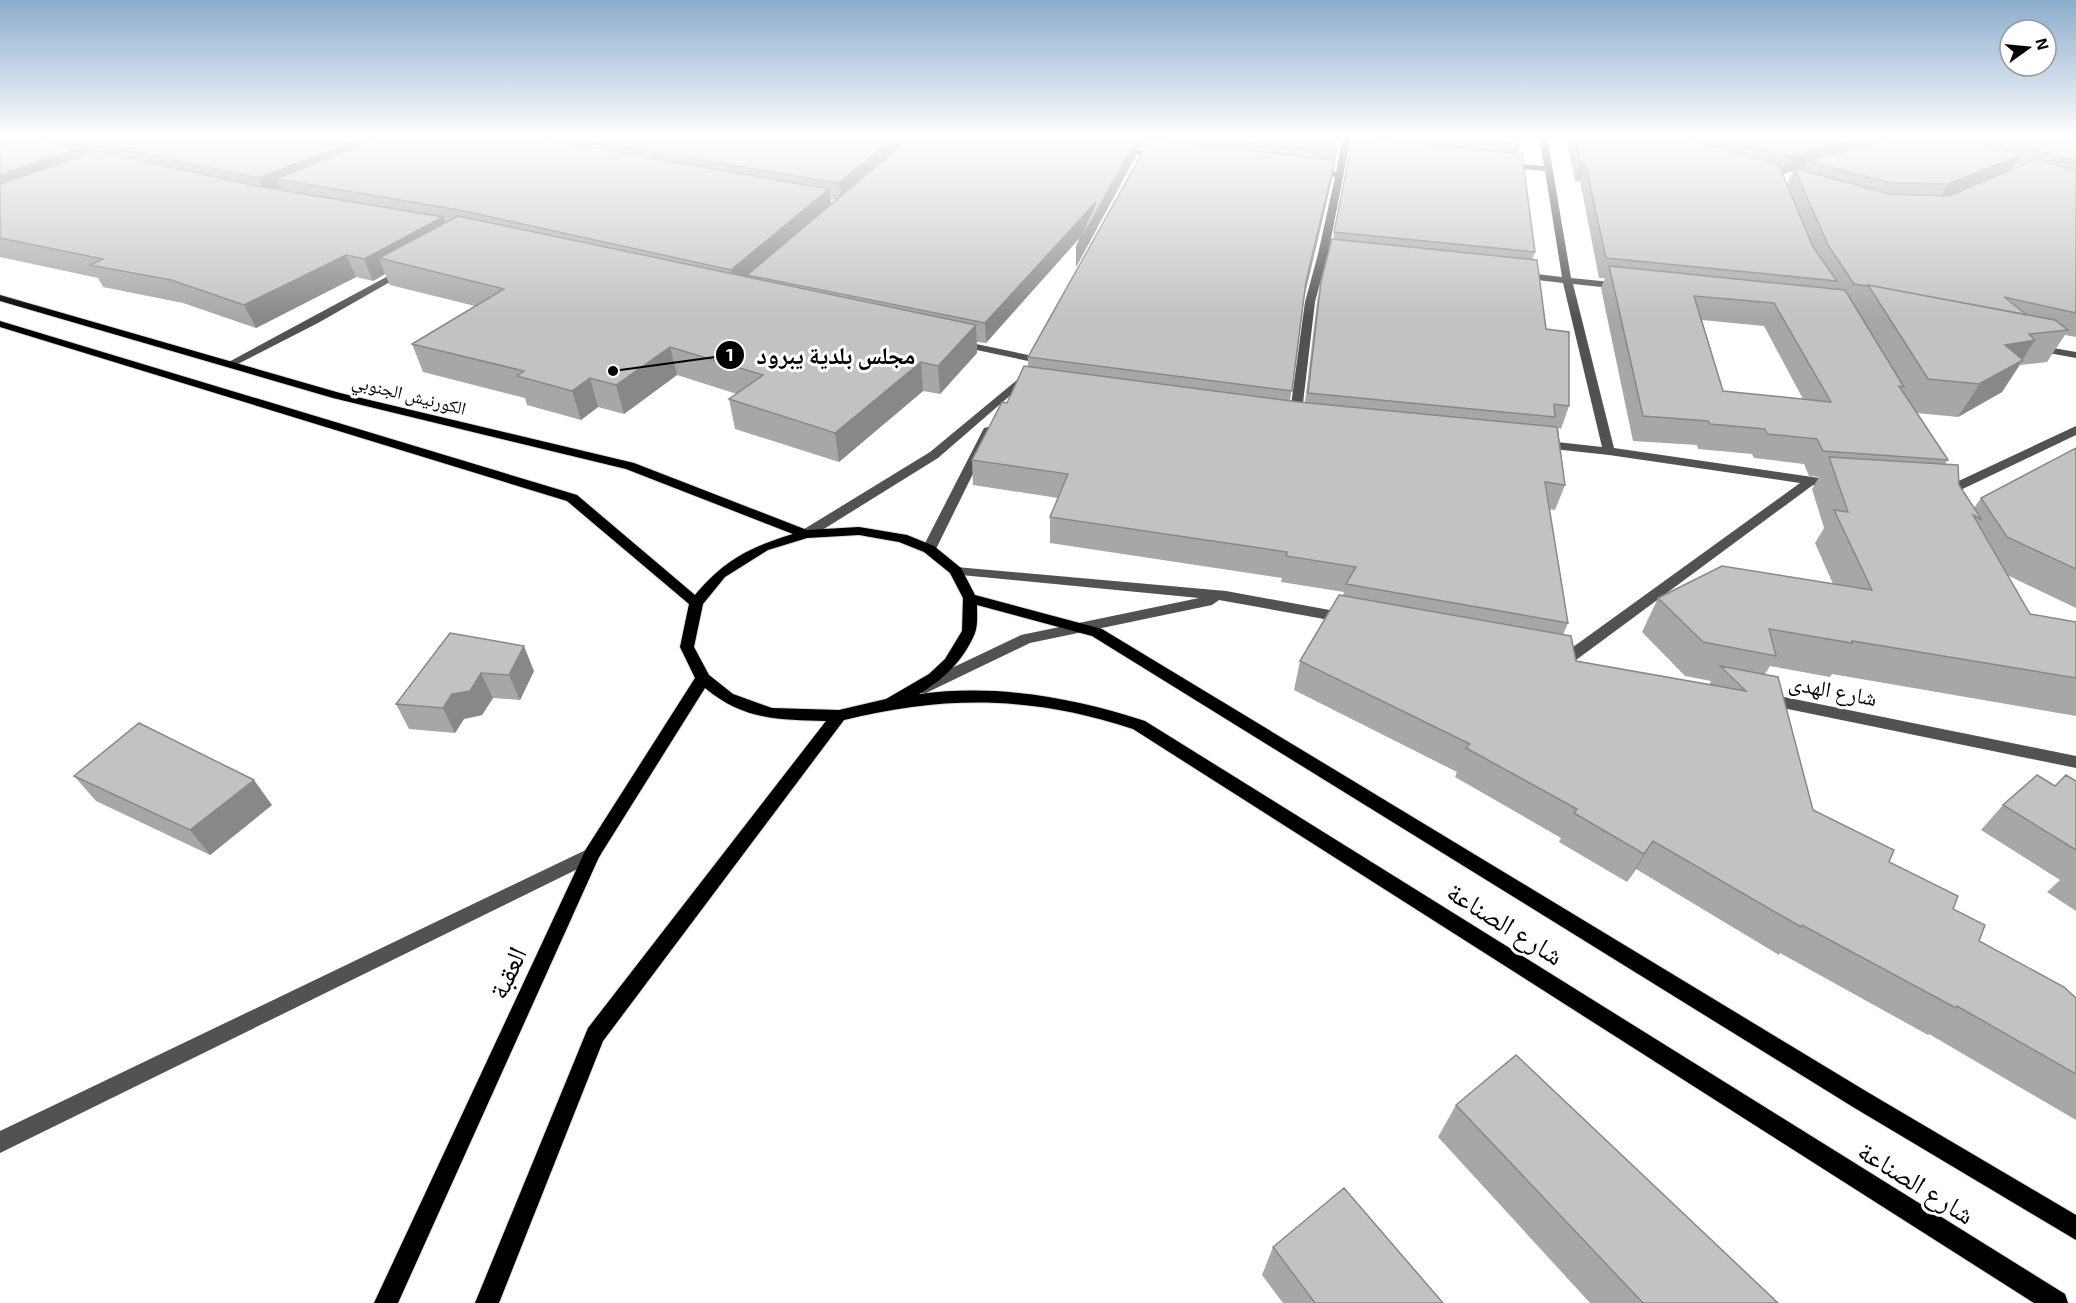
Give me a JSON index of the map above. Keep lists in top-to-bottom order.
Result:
{
  "streets": {
    "main road": ["الكورنيش الجنوبي", "شارع الصناعة", "العقبة"],
    "street": ["شارع الهدى"]
  },
  "places": ["مجلس بلدية يبرود"],
  "north": "right"
}
